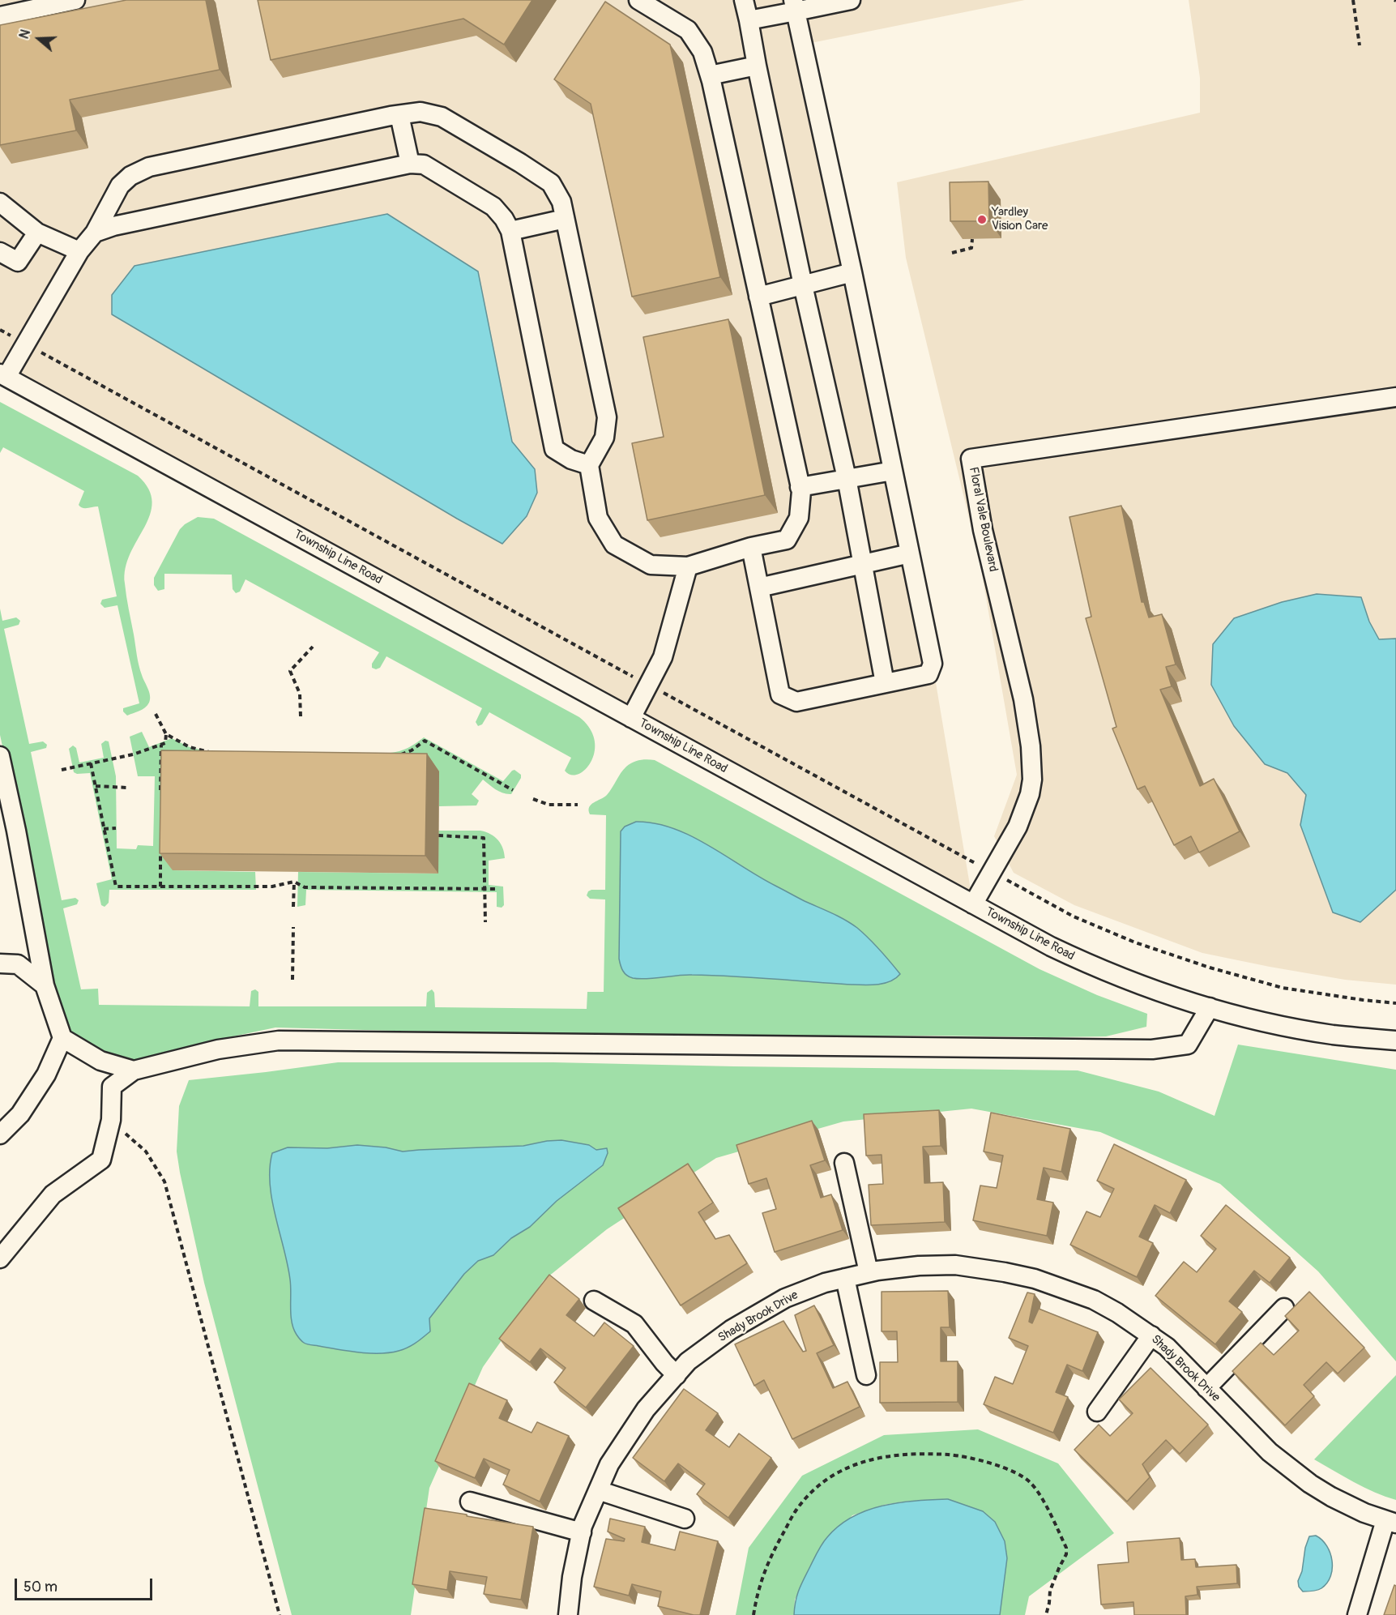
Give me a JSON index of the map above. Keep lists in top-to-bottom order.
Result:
{
  "streets": {
    "street": ["Floral Vale Boulevard", "Township Line Road", "Shady Brook Drive"]
  },
  "crossings": [
    ["Floral Vale Boulevard", "Township Line Road"]
  ],
  "places": ["Yardley Vision Care"],
  "scale_bar": "50 m",
  "north": "left"
}
